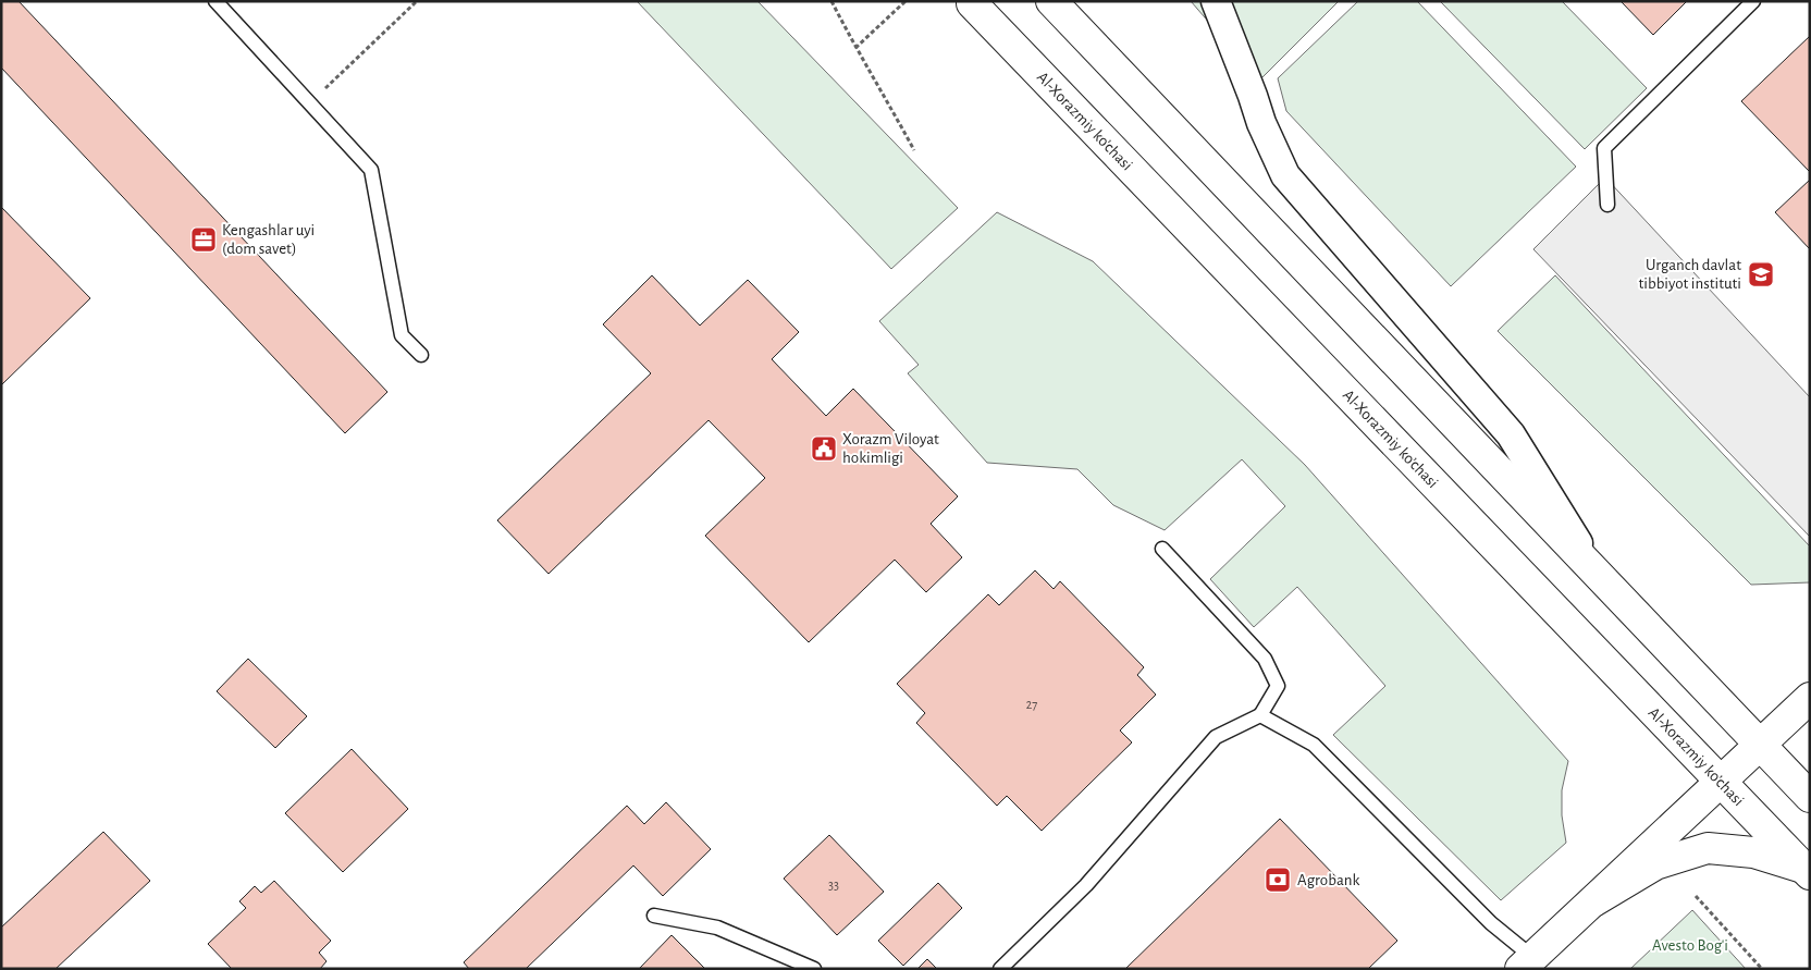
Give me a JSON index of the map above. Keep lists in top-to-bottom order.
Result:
{
  "streets": {
    "main road": ["Al-Xorazmiy ko’chasi"]
  },
  "parks": ["Avesto Bog'i"],
  "places": {
    "office": ["Kengashlar uyi (dom savet)"],
    "school or university": ["Urganch davlat tibbiyot instituti"],
    "public building": ["Xorazm Viloyat hokimligi"],
    "bank": ["Agrobank"]
  },
  "house_numbers": ["27", "33"]
}
